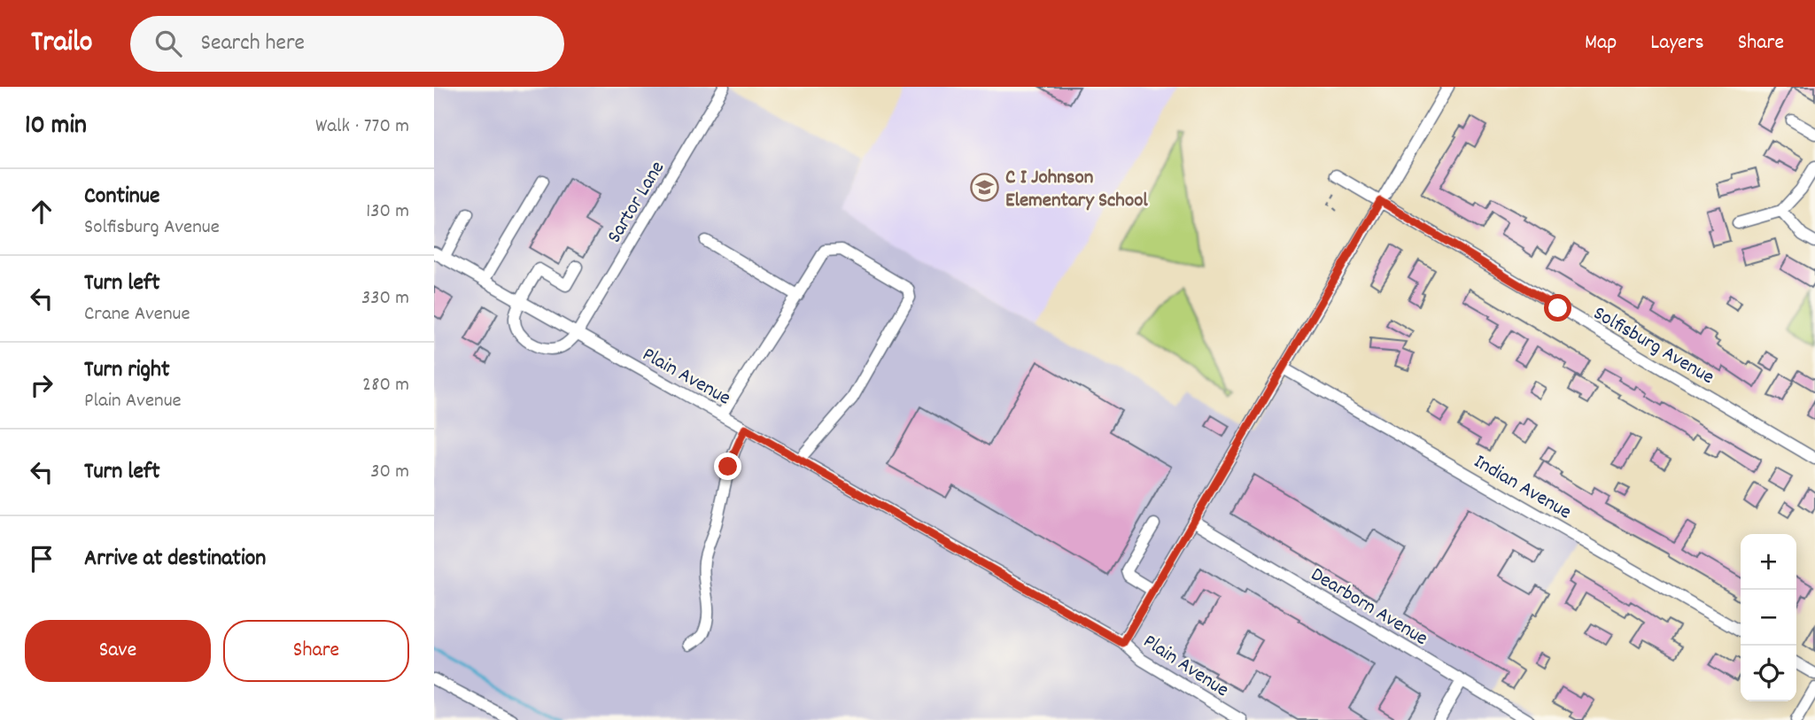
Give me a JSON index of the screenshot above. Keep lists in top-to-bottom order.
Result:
{
  "streets": {
    "street": [
      "Sartor Lane",
      "Solfisburg Avenue",
      "Plain Avenue",
      "Indian Avenue",
      "Dearborn Avenue"
    ]
  },
  "crossings": [
    ["Sartor Lane", "Plain Avenue"]
  ],
  "places": {
    "school or university": ["C I Johnson Elementary School"]
  },
  "page": {
    "header": "Trailo",
    "search": "Search here",
    "nav": ["Map", "Layers", "Share"],
    "heading": ["10 min", "Walk · 770 m"],
    "list": [
      ["Continue", "Solfisburg Avenue", "130 m"],
      ["Turn left", "Crane Avenue", "330 m"],
      ["Turn right", "Plain Avenue", "280 m"],
      ["Turn left", "30 m"],
      "Arrive at destination"
    ],
    "map_buttons": ["+", "−"],
    "buttons": ["Save", "Share"]
  }
}
